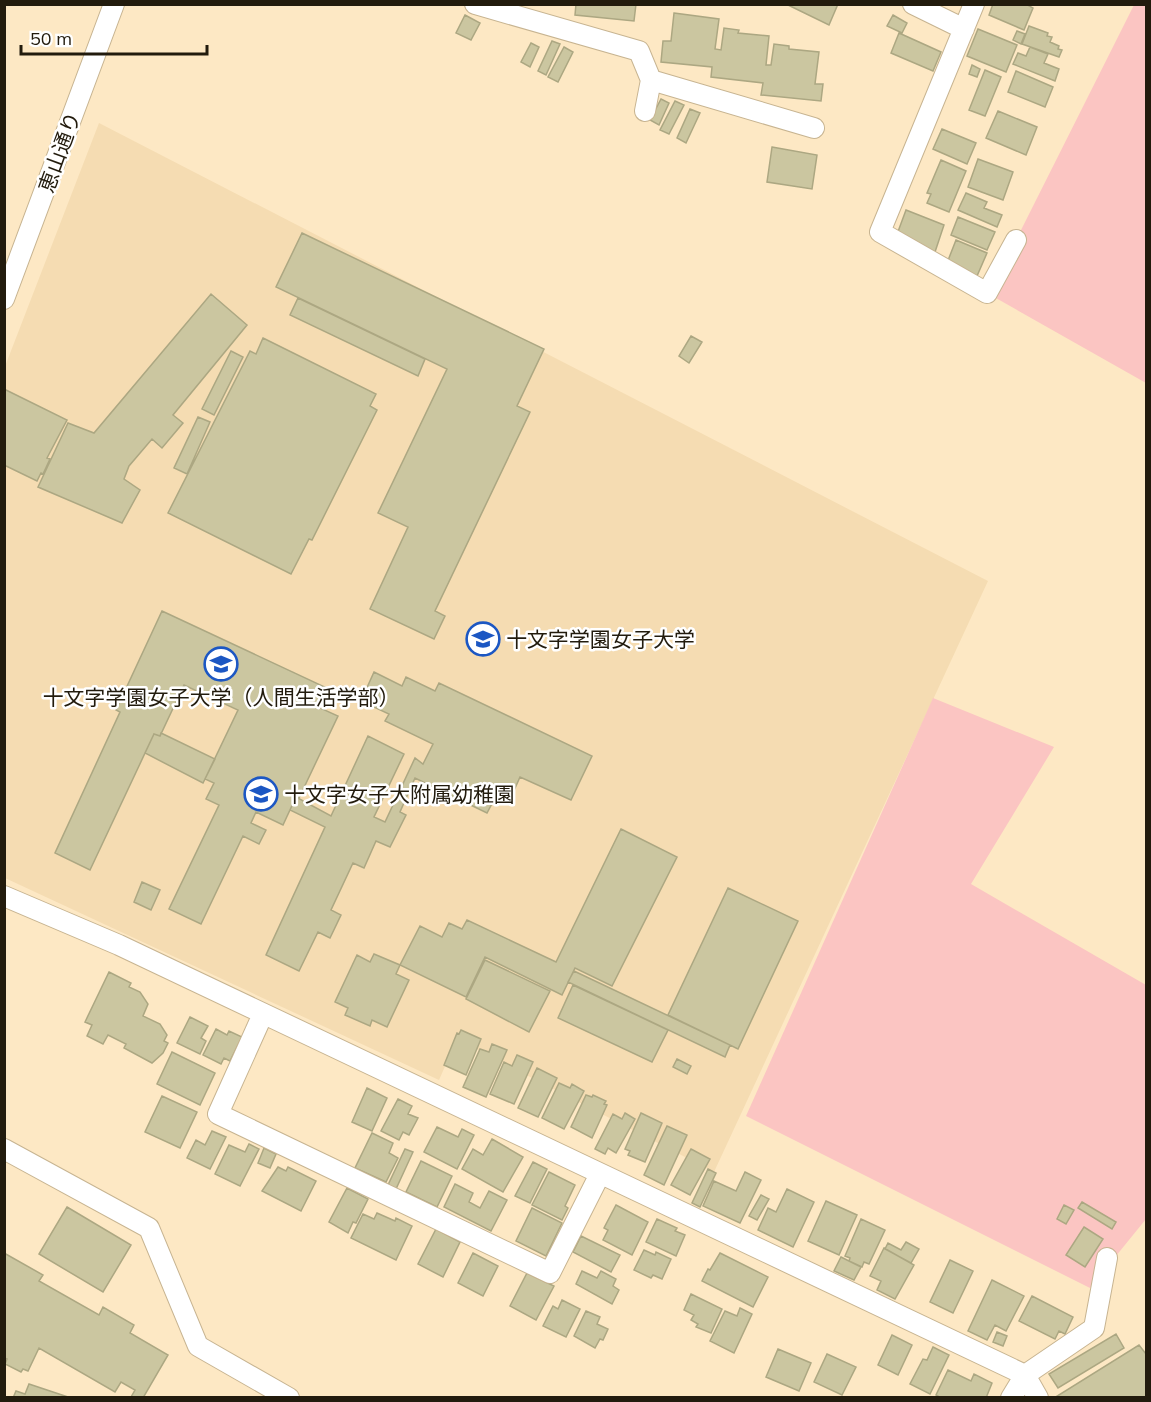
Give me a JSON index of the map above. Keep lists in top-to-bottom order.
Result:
{
  "streets": {
    "street": ["恵山通り"]
  },
  "places": {
    "school or university": ["十文字学園女子大学", "十文字学園女子大学（人間生活学部）", "十文字女子大附属幼稚園"]
  },
  "scale_bar": "50 m"
}
